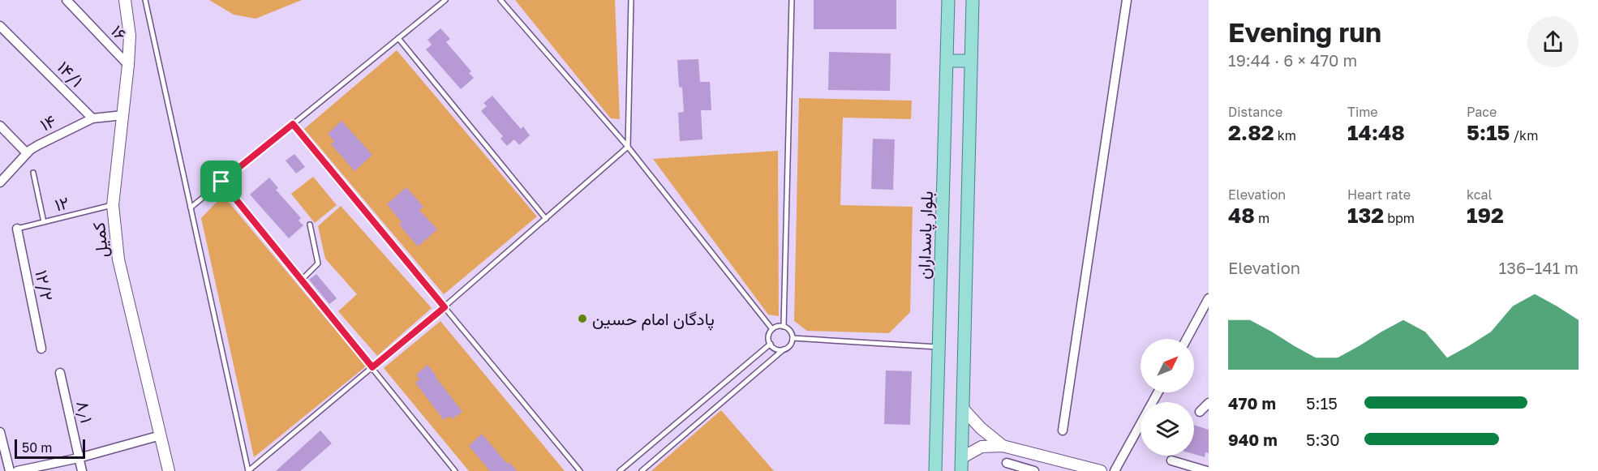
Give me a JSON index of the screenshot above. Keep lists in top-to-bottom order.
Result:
{
  "streets": {
    "main road": ["بلوار پاسداران"],
    "street": [
      "۱۶",
      "۱۴/۱",
      "۱۴",
      "کمیل",
      "۱۲/۲",
      "۸٫۱"
    ],
    "lane": ["۱۲"]
  },
  "crossings": [
    ["۱۶", "کمیل"],
    ["۱۴/۱", "۱۴"],
    ["۱۴", "کمیل"],
    ["۱۲", "کمیل"],
    ["۱۲", "۱۲/۲"]
  ],
  "places": ["پادگان امام حسین"],
  "scale_bar": "50 m",
  "north": "top right",
  "page": {
    "heading": ["Evening run", "19:44 · 6 × 470 m"],
    "stats": [
      ["Distance", "2.82 km"],
      ["Time", "14:48"],
      ["Pace", "5:15 /km"],
      ["Elevation", "48 m"],
      ["Heart rate", "132 bpm"],
      ["kcal", "192"]
    ],
    "chart": ["Elevation", "136–141 m"],
    "list": [
      {
        "name": "470 m",
        "note": "5:15"
      },
      {
        "name": "940 m",
        "note": "5:30"
      }
    ],
    "scale": "50 m"
  }
}
